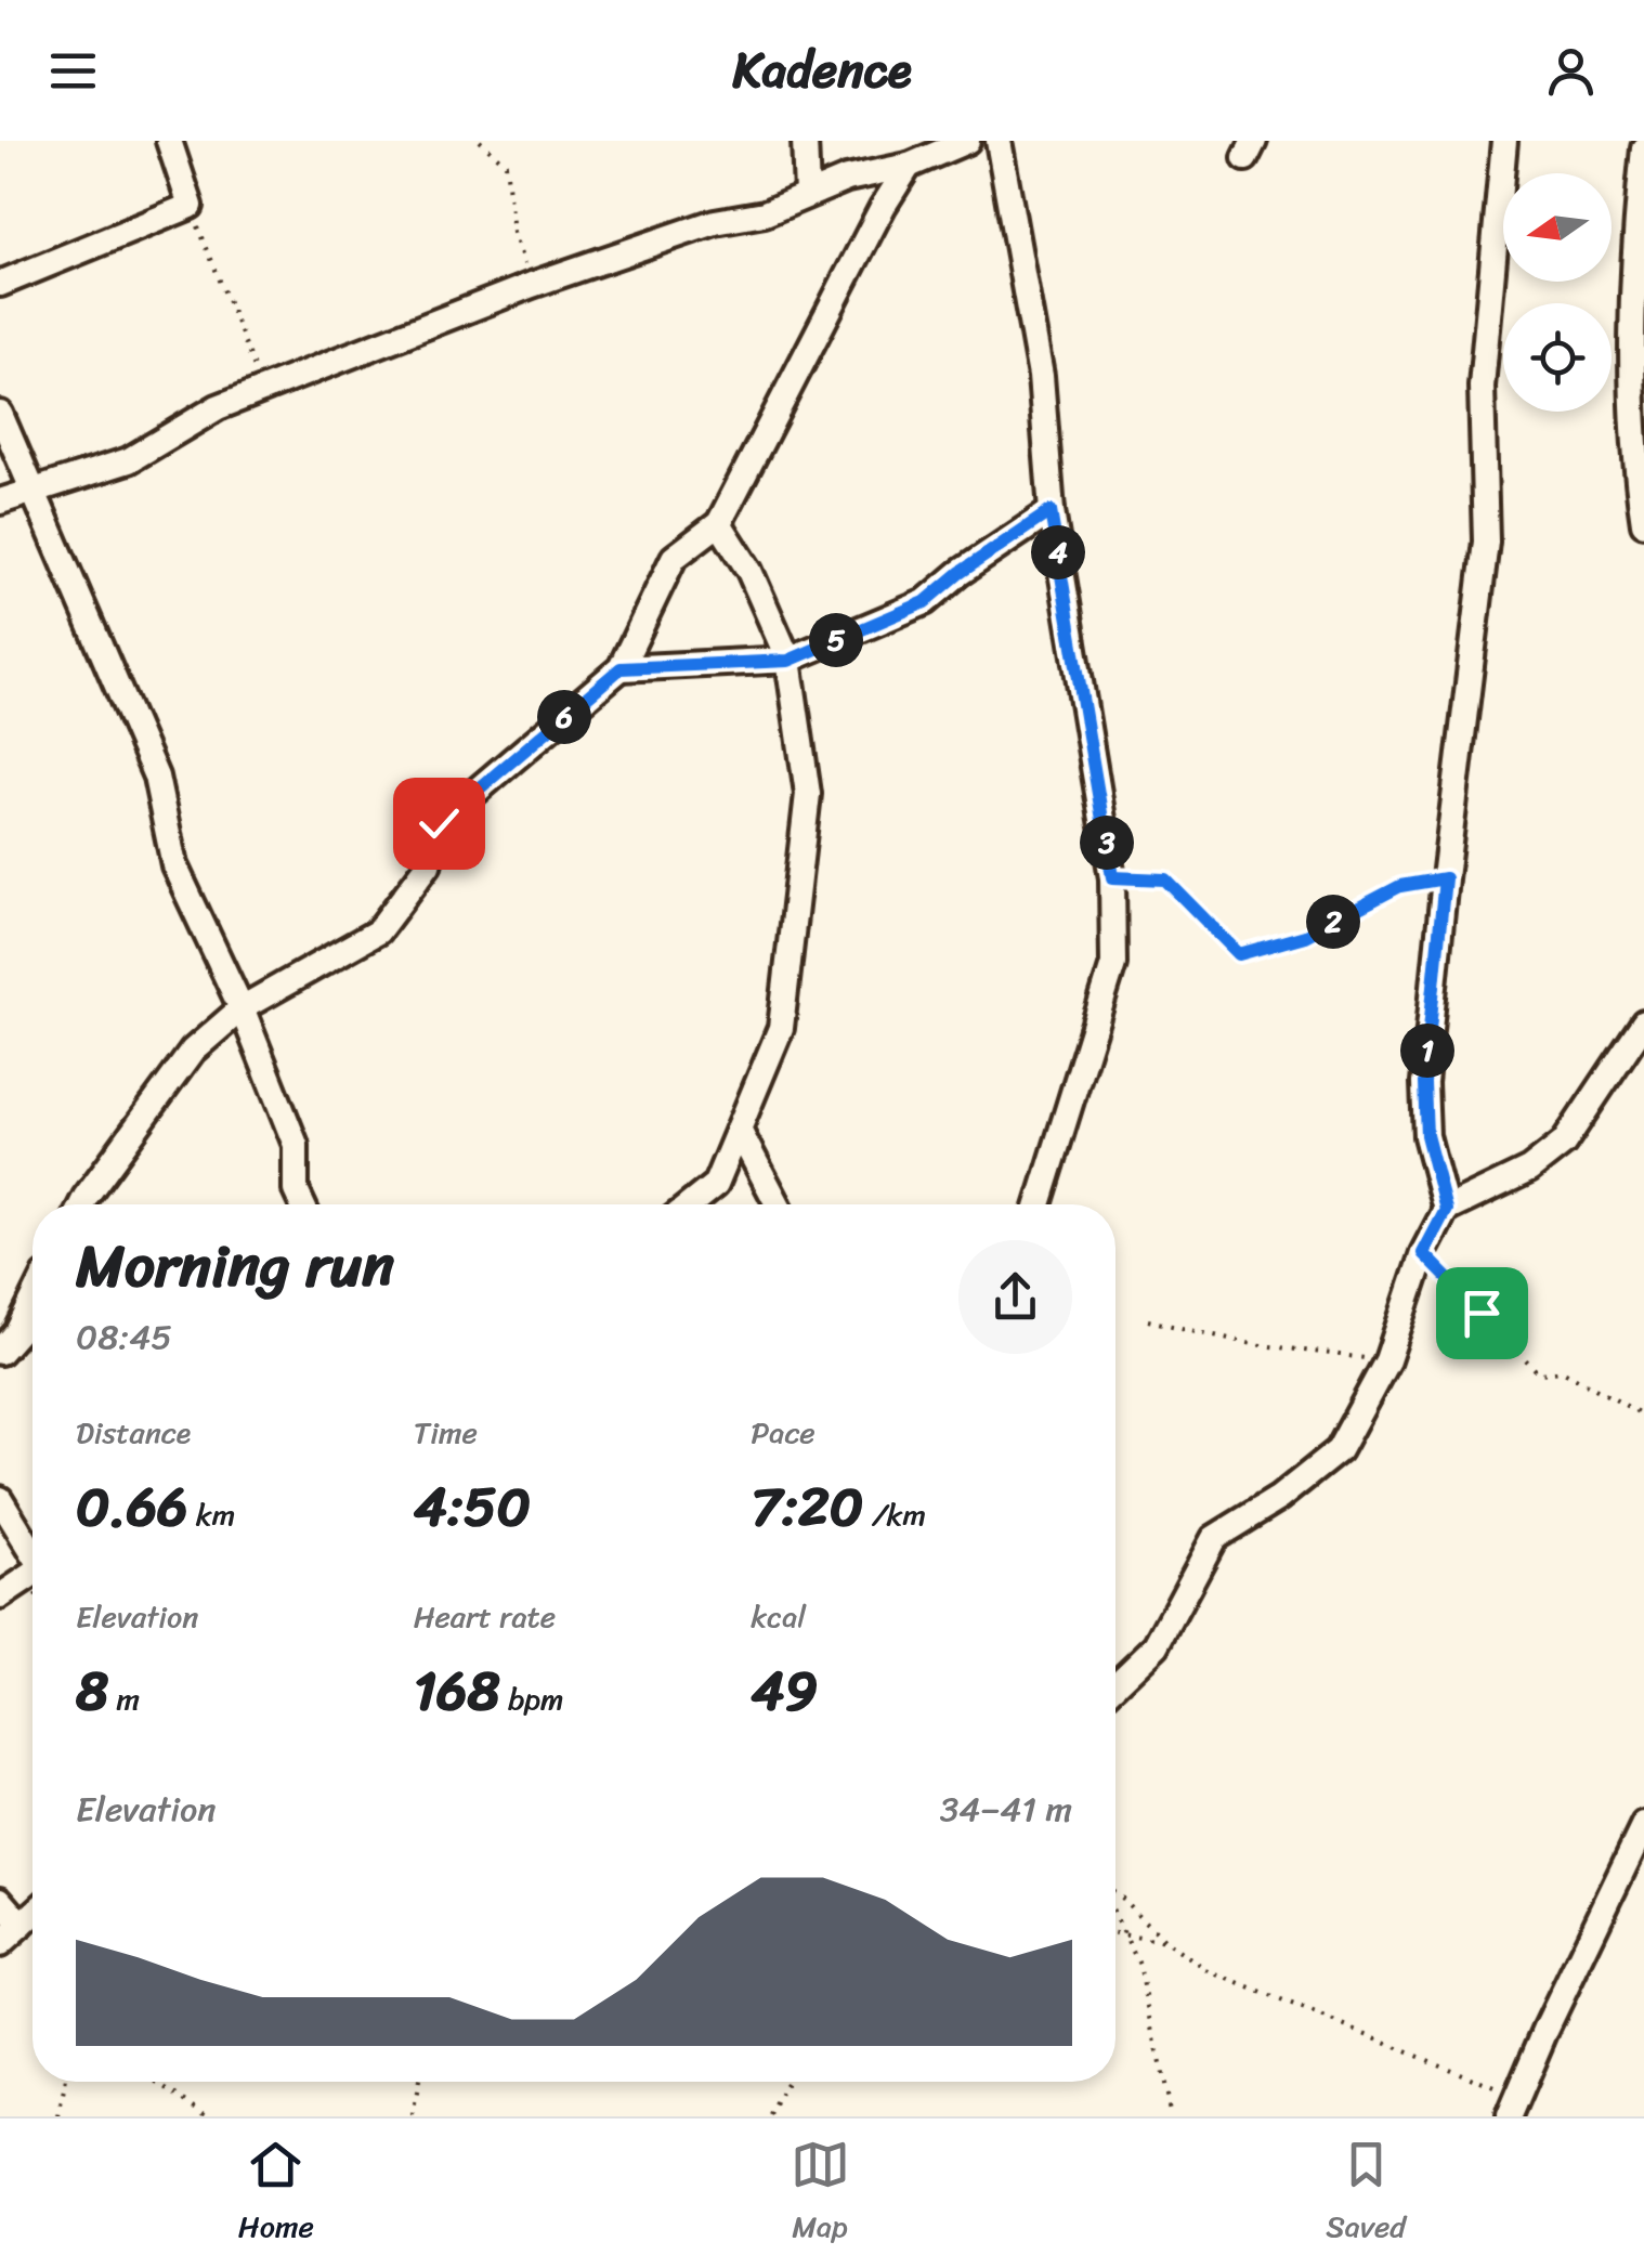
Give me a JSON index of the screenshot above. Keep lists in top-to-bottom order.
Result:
{
  "north": "left",
  "page": {
    "header": "Kadence",
    "pins": [
      "4",
      "5",
      "6",
      "3",
      "2",
      "1"
    ],
    "heading": ["Morning run", "08:45"],
    "stats": [
      ["Distance", "0.66 km"],
      ["Time", "4:50"],
      ["Pace", "7:20 /km"],
      ["Elevation", "8 m"],
      ["Heart rate", "168 bpm"],
      ["kcal", "49"]
    ],
    "chart": ["Elevation", "34–41 m"],
    "tabs": ["Home", "Map", "Saved"]
  }
}
